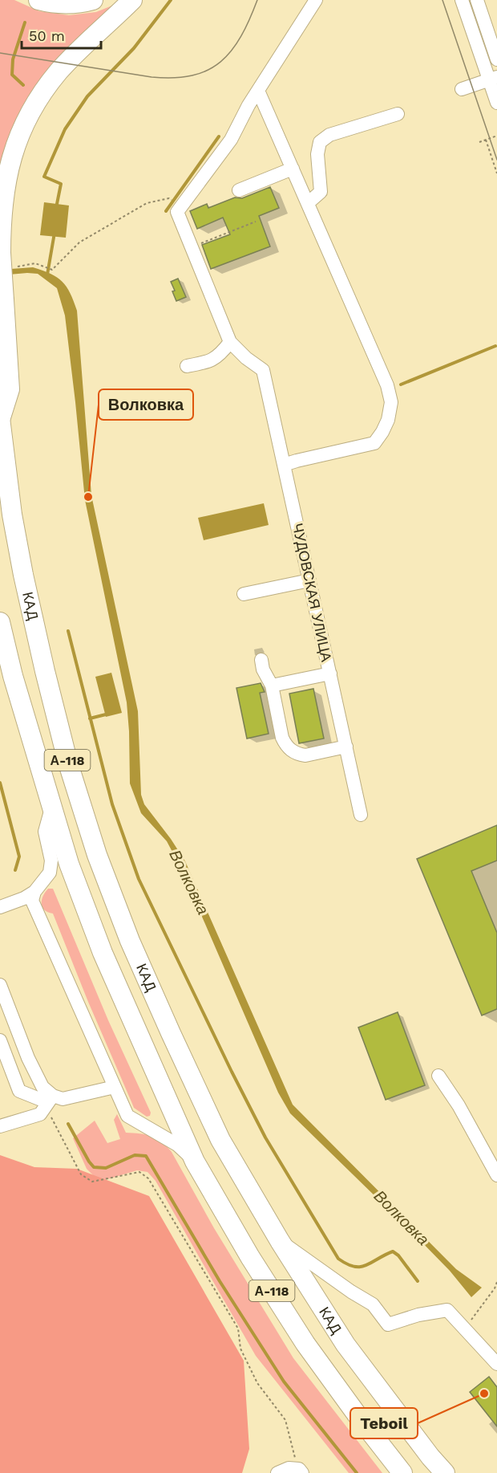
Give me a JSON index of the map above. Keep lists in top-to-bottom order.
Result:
{
  "streets": {
    "highway": ["КАД", "А-118"],
    "street": ["ЧУДОВСКАЯ УЛИЦА"]
  },
  "water": ["Волковка"],
  "places": ["Волковка", "Teboil"],
  "scale_bar": "50 m"
}
